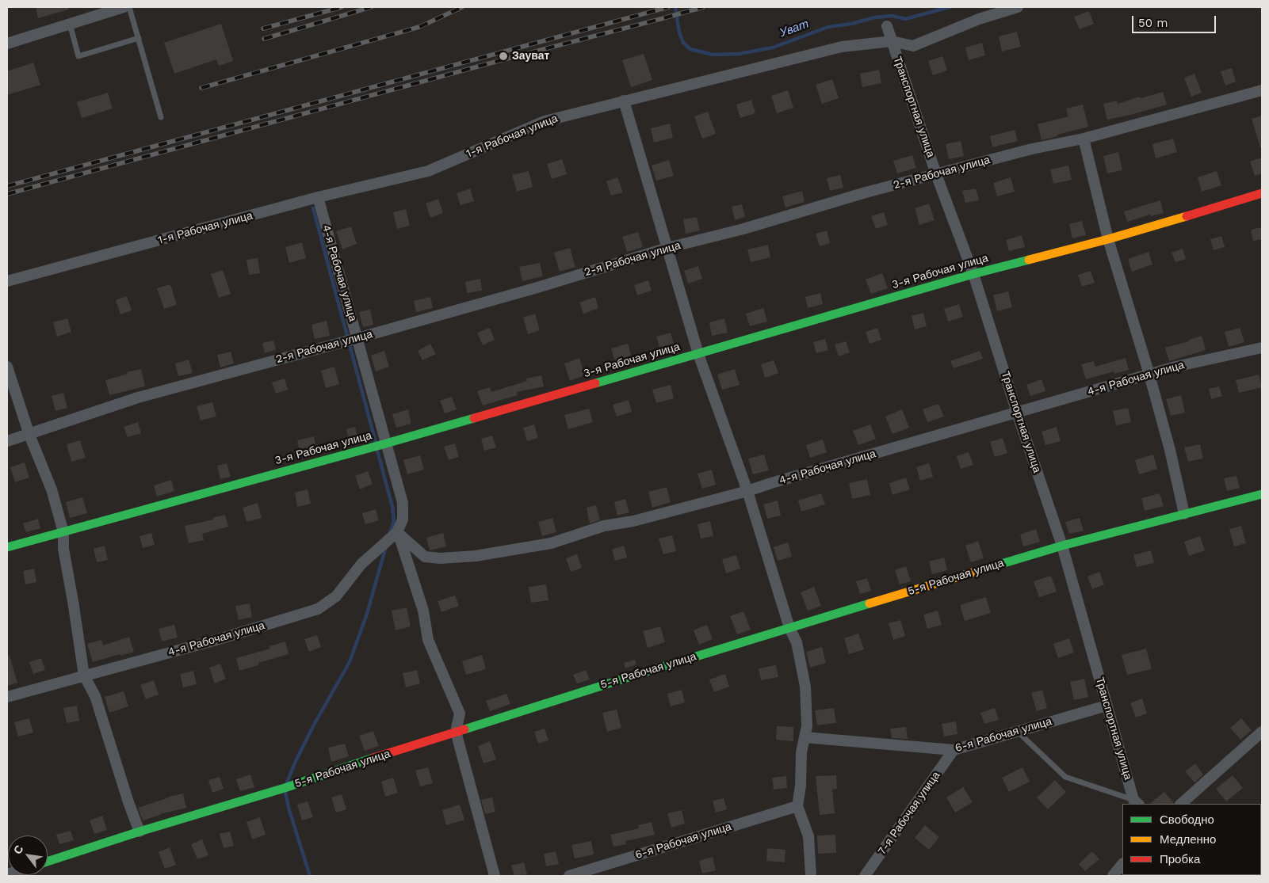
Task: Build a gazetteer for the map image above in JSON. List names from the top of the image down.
{
  "streets": {
    "street": [
      "Транспортная улица",
      "1-я Рабочая улица",
      "2-я Рабочая улица",
      "3-я Рабочая улица",
      "4-я Рабочая улица",
      "5-я Рабочая улица",
      "6-я Рабочая улица",
      "7-я Рабочая улица"
    ]
  },
  "crossings": [
    ["Транспортная улица", "1-я Рабочая улица"],
    ["Транспортная улица", "2-я Рабочая улица"],
    ["Транспортная улица", "3-я Рабочая улица"],
    ["Транспортная улица", "4-я Рабочая улица"],
    ["Транспортная улица", "5-я Рабочая улица"],
    ["Транспортная улица", "6-я Рабочая улица"],
    ["1-я Рабочая улица", "4-я Рабочая улица"],
    ["2-я Рабочая улица", "4-я Рабочая улица"],
    ["3-я Рабочая улица", "4-я Рабочая улица"],
    ["6-я Рабочая улица", "7-я Рабочая улица"]
  ],
  "water": ["Уват"],
  "places": ["Зауват"],
  "legend": ["Свободно", "Медленно", "Пробка"],
  "scale_bar": "50 m",
  "north": "top left"
}
